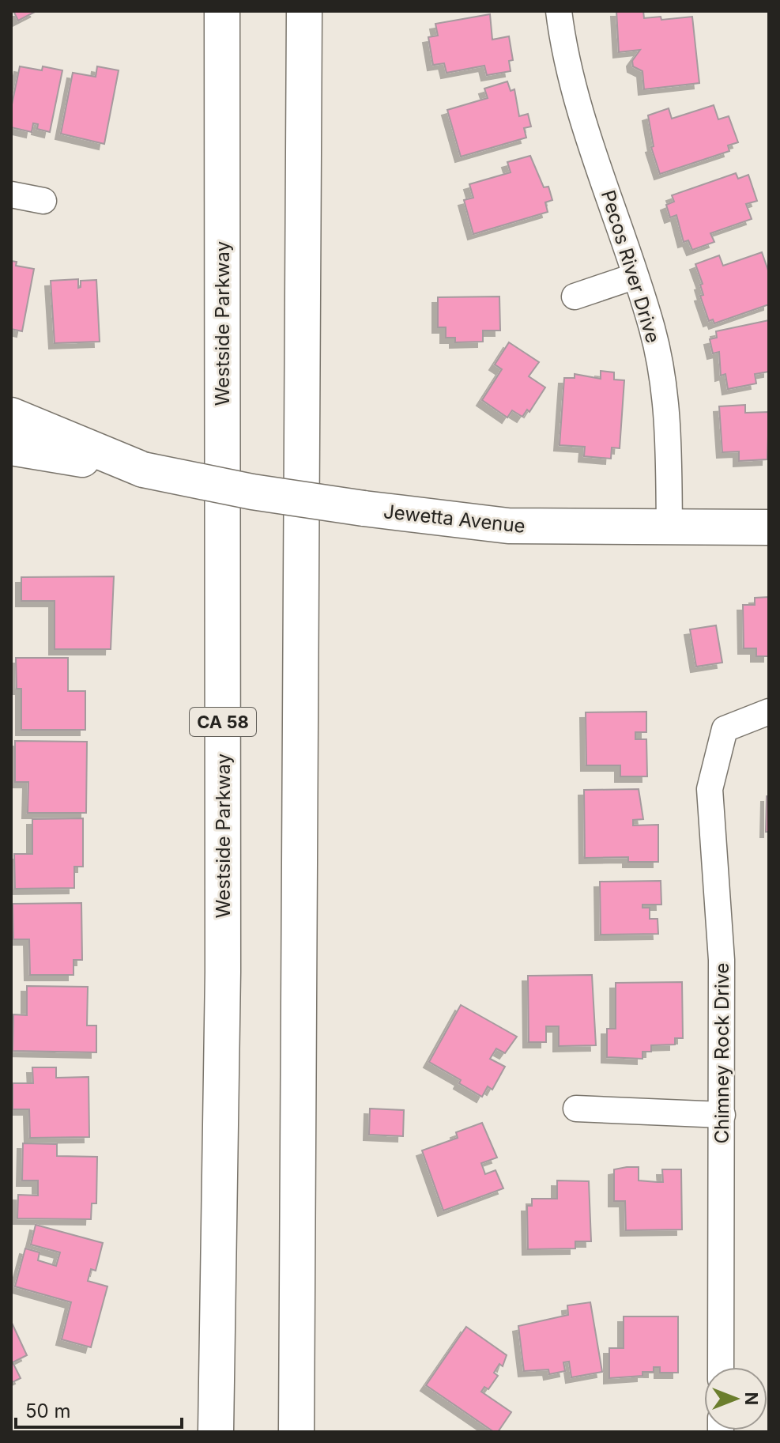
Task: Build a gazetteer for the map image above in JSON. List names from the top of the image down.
{
  "streets": {
    "main road": ["Westside Parkway", "Jewetta Avenue", "CA 58"],
    "street": ["Pecos River Drive", "Chimney Rock Drive"]
  },
  "crossings": [
    ["Pecos River Drive", "Jewetta Avenue"]
  ],
  "scale_bar": "50 m",
  "north": "right"
}
